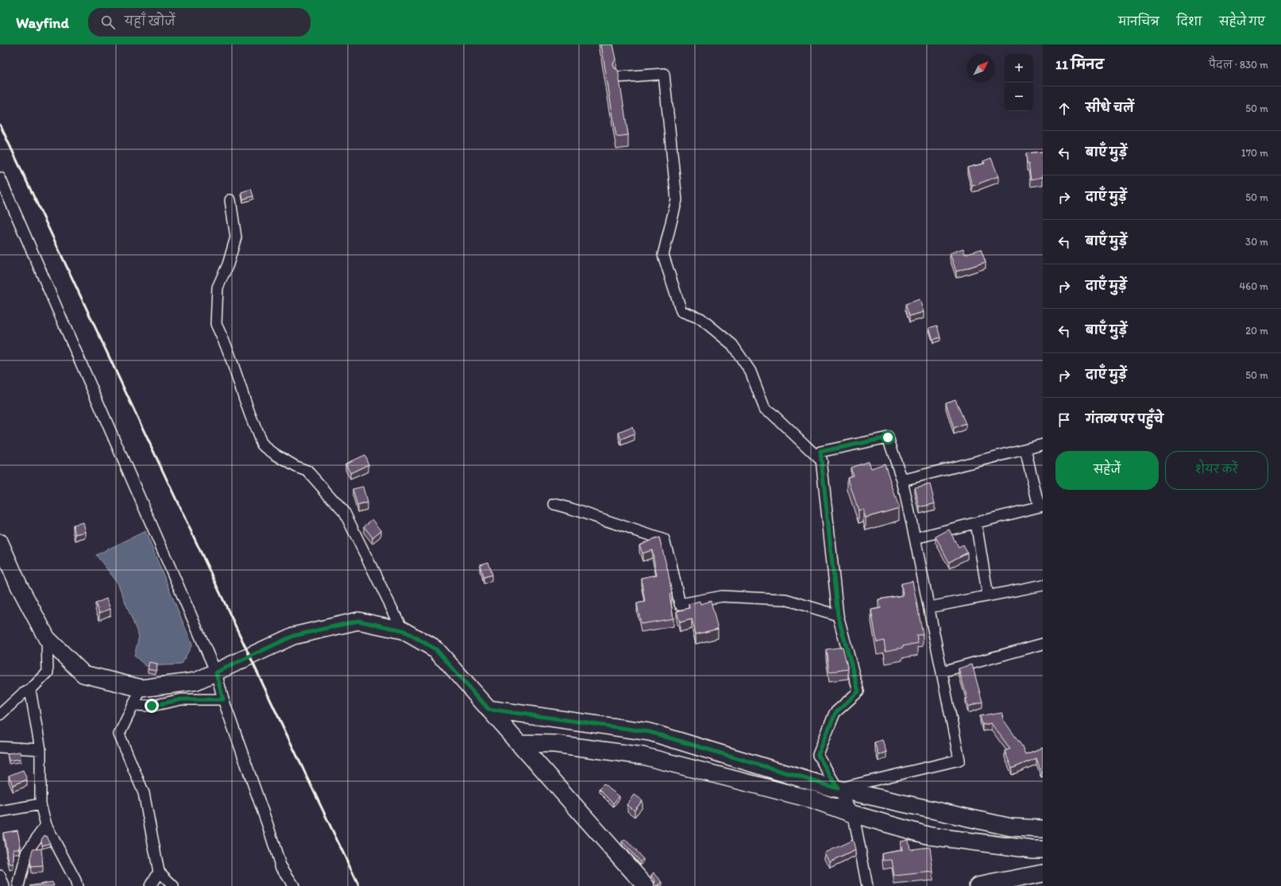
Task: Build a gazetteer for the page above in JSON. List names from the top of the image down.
{
  "north": "top right",
  "page": {
    "header": "Wayfind",
    "search": "यहाँ खोजें",
    "nav": ["मानचित्र", "दिशा", "सहेजे गए"],
    "heading": ["11 मिनट", "पैदल · 830 m"],
    "map_buttons": ["+", "−"],
    "list": [
      ["सीधे चलें", "50 m"],
      ["बाएँ मुड़ें", "170 m"],
      ["दाएँ मुड़ें", "50 m"],
      ["बाएँ मुड़ें", "30 m"],
      ["दाएँ मुड़ें", "460 m"],
      ["बाएँ मुड़ें", "20 m"],
      ["दाएँ मुड़ें", "50 m"],
      "गंतव्य पर पहुँचे"
    ],
    "buttons": ["सहेजें", "शेयर करें"]
  }
}
